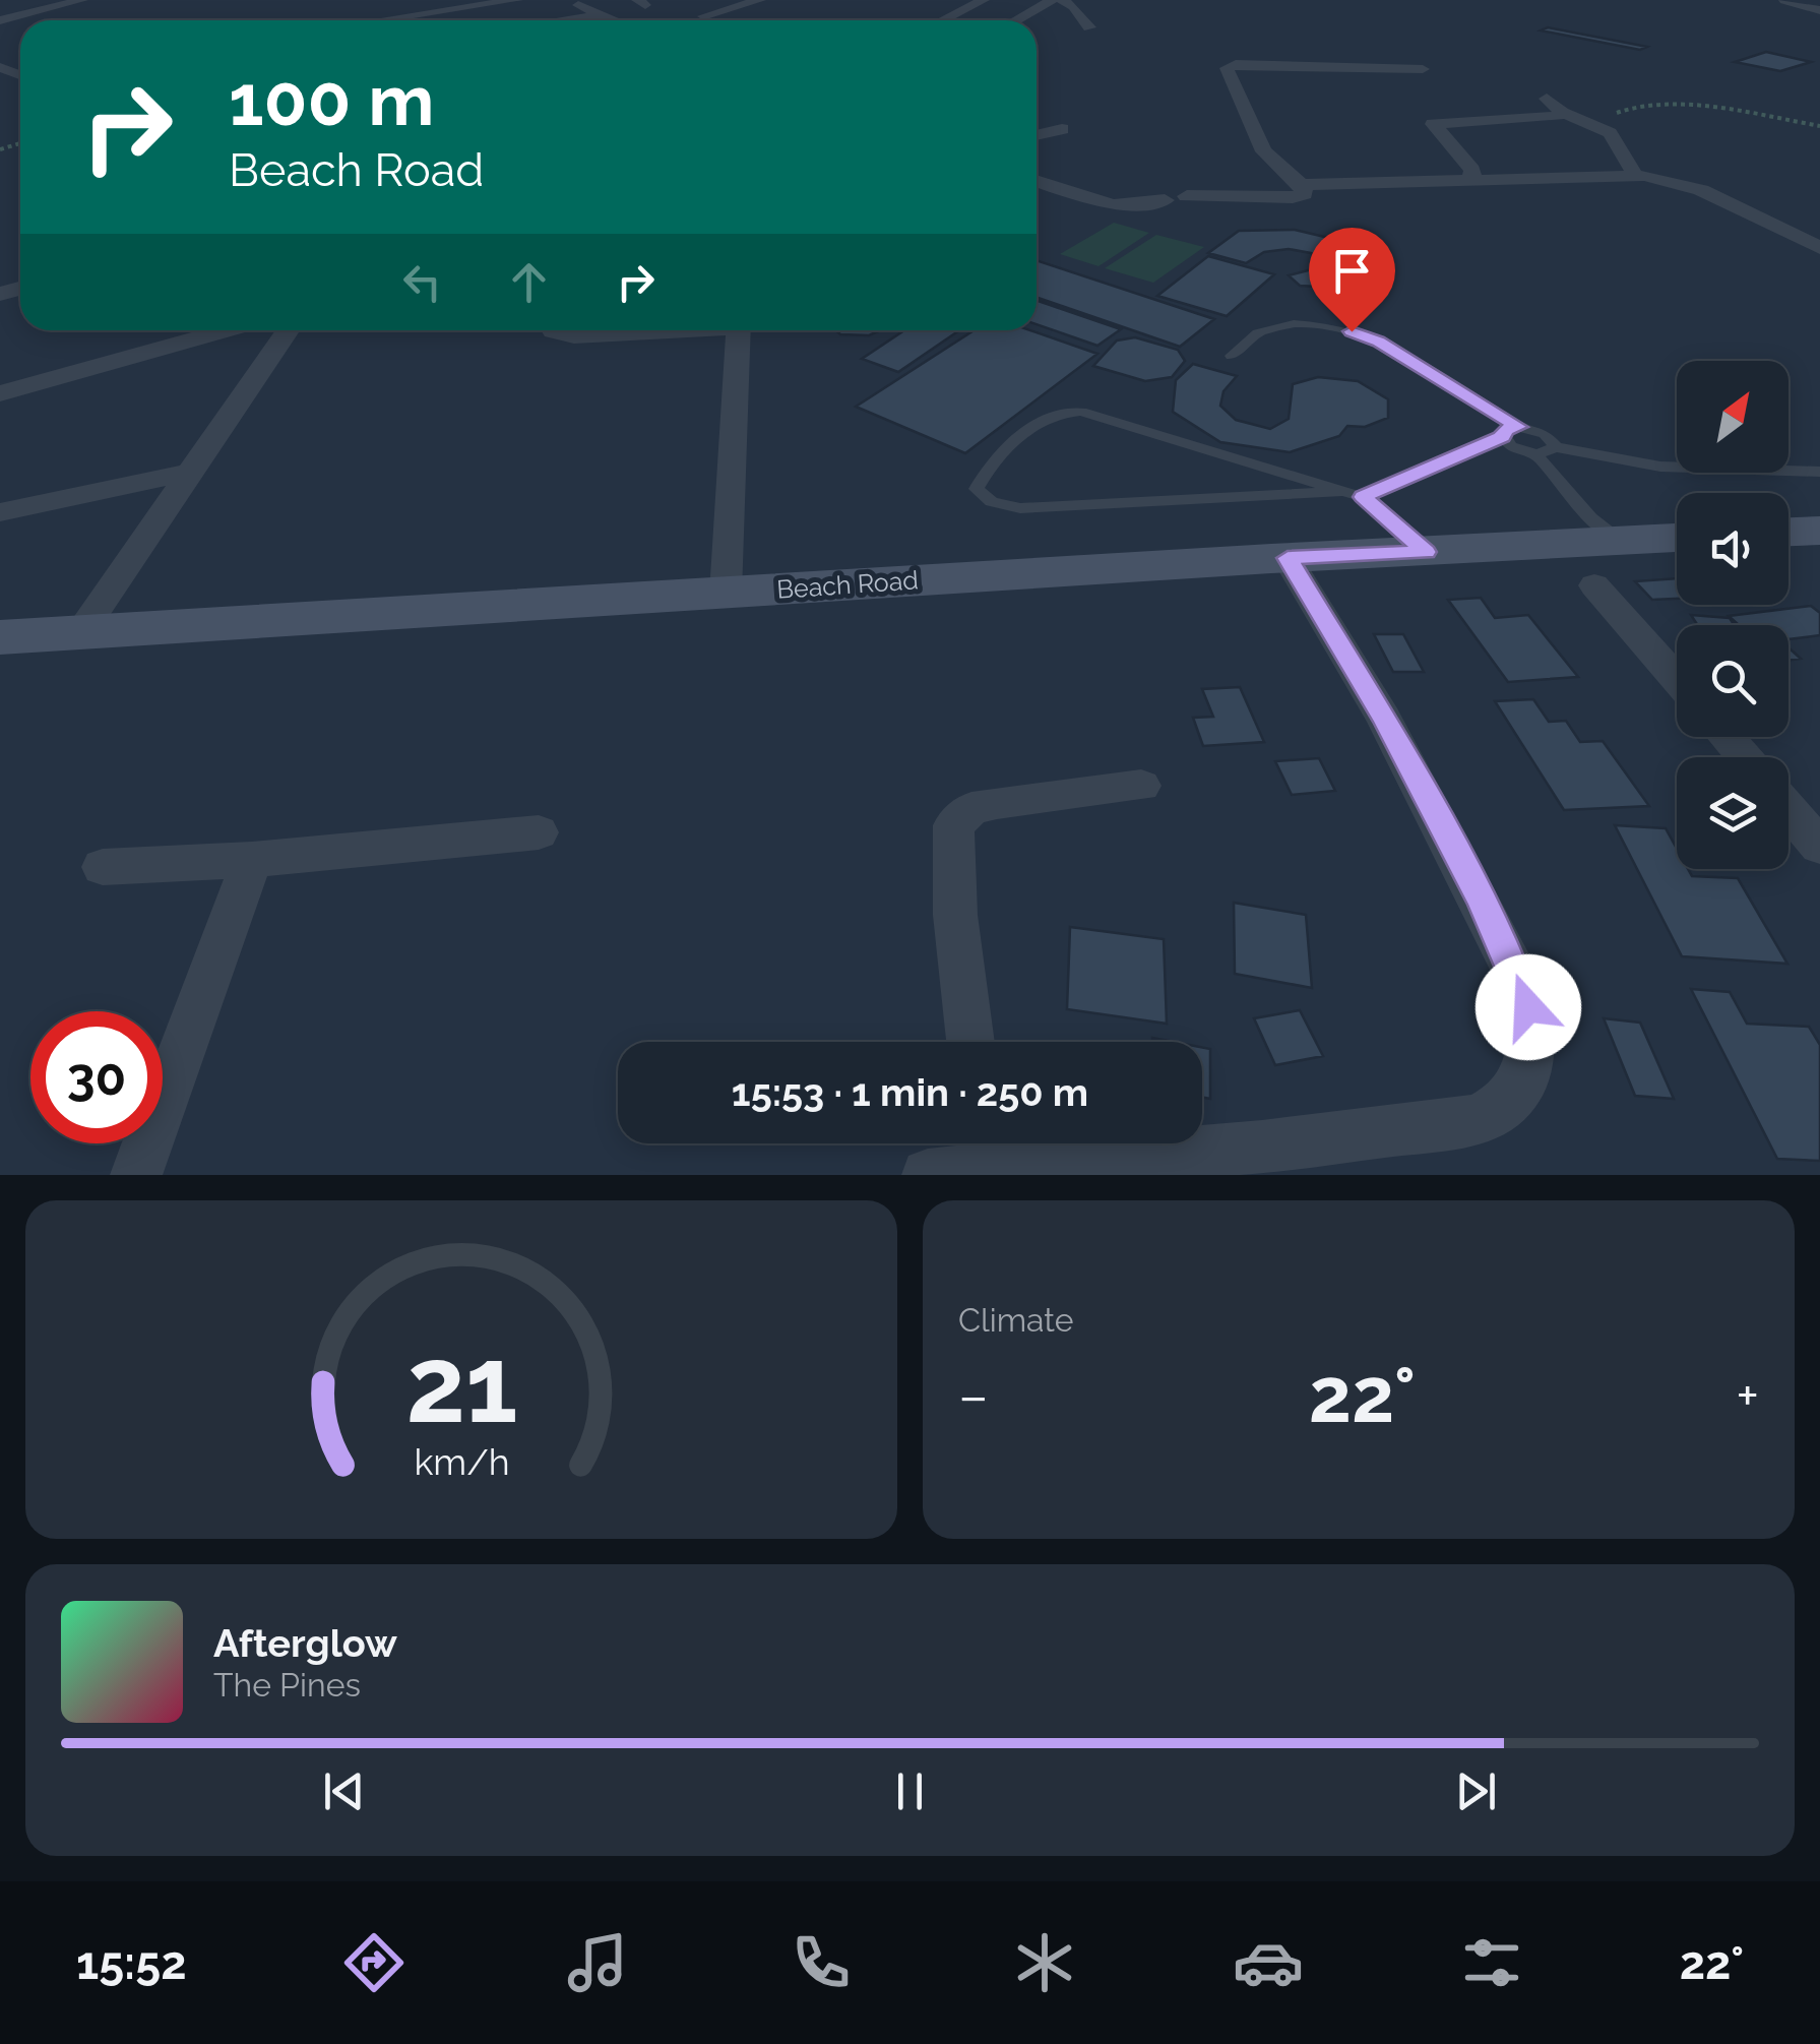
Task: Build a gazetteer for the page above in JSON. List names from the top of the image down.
{
  "streets": {
    "main road": ["Beach Road"]
  },
  "north": "top right",
  "page": {
    "turn": ["100 m", "Beach Road"],
    "limit": "30",
    "trip": "15:53 · 1 min · 250 m",
    "tile": "Climate",
    "heat": ["−", "22°", "+"],
    "song": ["Afterglow", "The Pines"],
    "tabs": ["15:52", "22°"],
    "gauge": ["21", "km/h"]
  }
}
